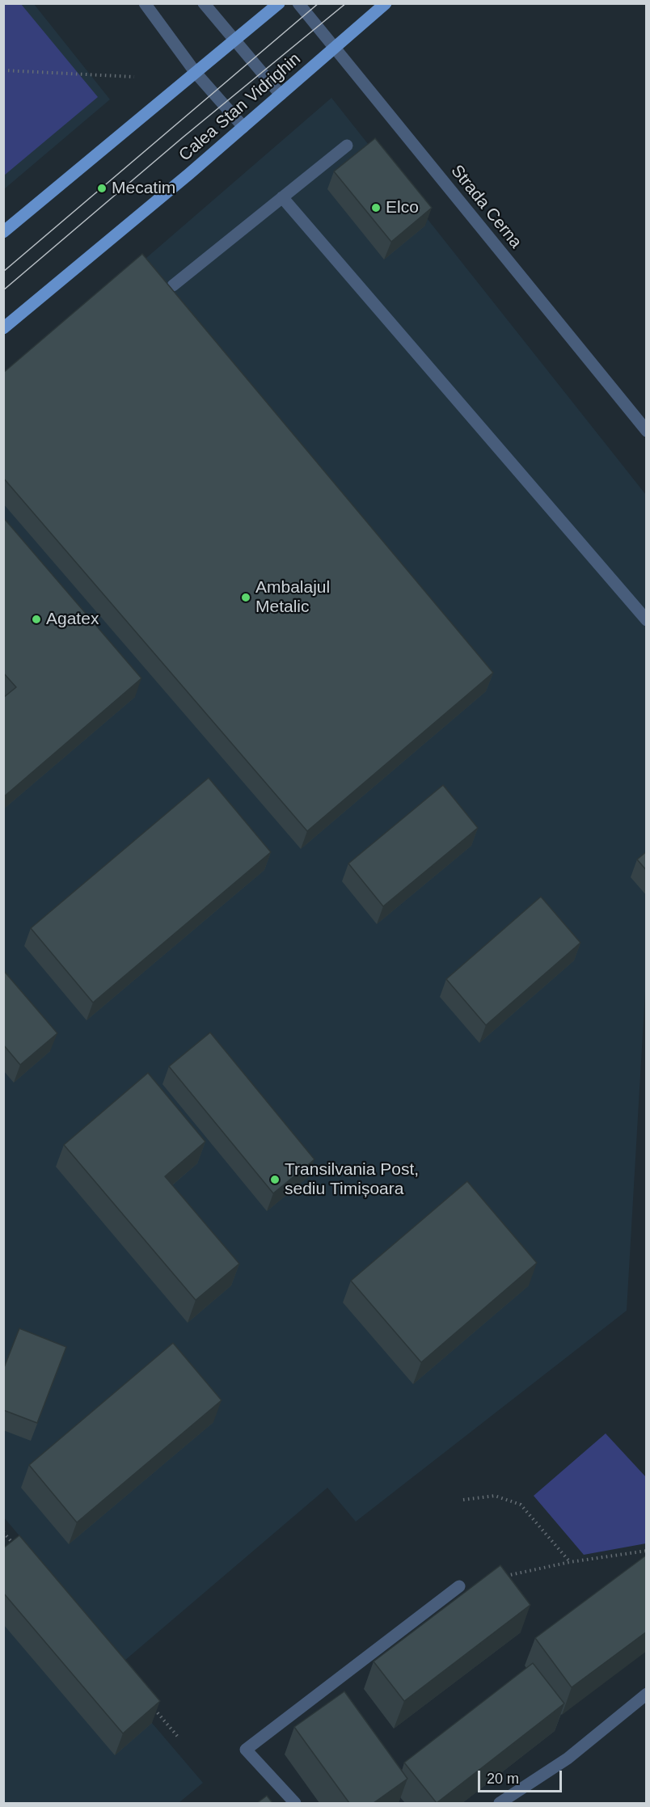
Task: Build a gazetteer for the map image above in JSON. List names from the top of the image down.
{
  "streets": {
    "main road": ["Calea Stan Vidrighin"],
    "street": ["Strada Cerna"]
  },
  "crossings": [
    ["Calea Stan Vidrighin", "Strada Cerna"]
  ],
  "places": [
    "Mecatim",
    "Elco",
    "Ambalajul Metalic",
    "Agatex",
    "Transilvania Post, sediu Timișoara"
  ],
  "scale_bar": "20 m"
}
